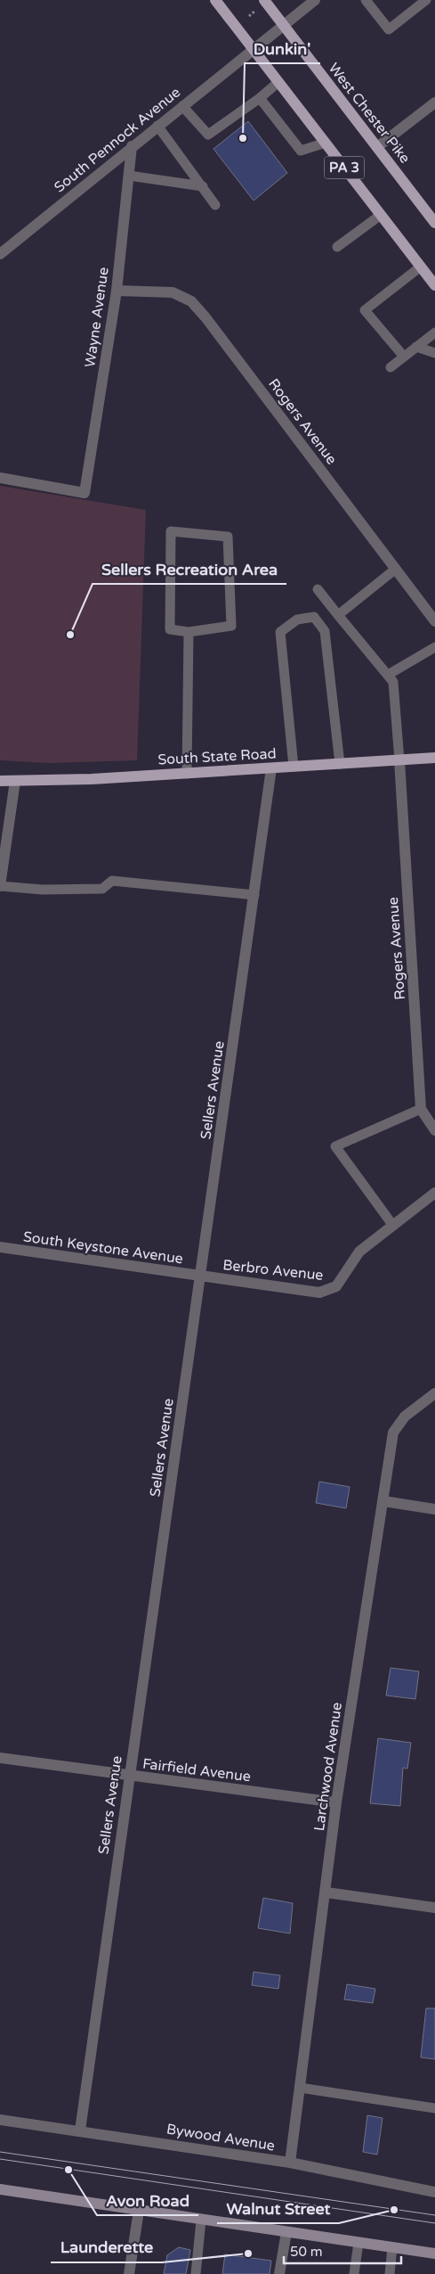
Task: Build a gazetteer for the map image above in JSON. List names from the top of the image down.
{
  "streets": {
    "main road": ["West Chester Pike", "PA 3", "South State Road"],
    "street": [
      "South Pennock Avenue",
      "Wayne Avenue",
      "Rogers Avenue",
      "Sellers Avenue",
      "South Keystone Avenue",
      "Berbro Avenue",
      "Larchwood Avenue",
      "Fairfield Avenue",
      "Bywood Avenue"
    ]
  },
  "crossings": [
    ["West Chester Pike", "South Pennock Avenue"],
    ["South Pennock Avenue", "PA 3"],
    ["South Pennock Avenue", "Wayne Avenue"],
    ["Wayne Avenue", "Rogers Avenue"],
    ["Rogers Avenue", "South State Road"],
    ["South State Road", "Sellers Avenue"],
    ["Sellers Avenue", "South Keystone Avenue"],
    ["Sellers Avenue", "Berbro Avenue"],
    ["Sellers Avenue", "Fairfield Avenue"],
    ["Sellers Avenue", "Bywood Avenue"],
    ["South Keystone Avenue", "Berbro Avenue"],
    ["Larchwood Avenue", "Fairfield Avenue"],
    ["Larchwood Avenue", "Bywood Avenue"]
  ],
  "places": [
    "Dunkin'",
    "Sellers Recreation Area",
    "Avon Road",
    "Walnut Street",
    "Launderette"
  ],
  "scale_bar": "50 m"
}
